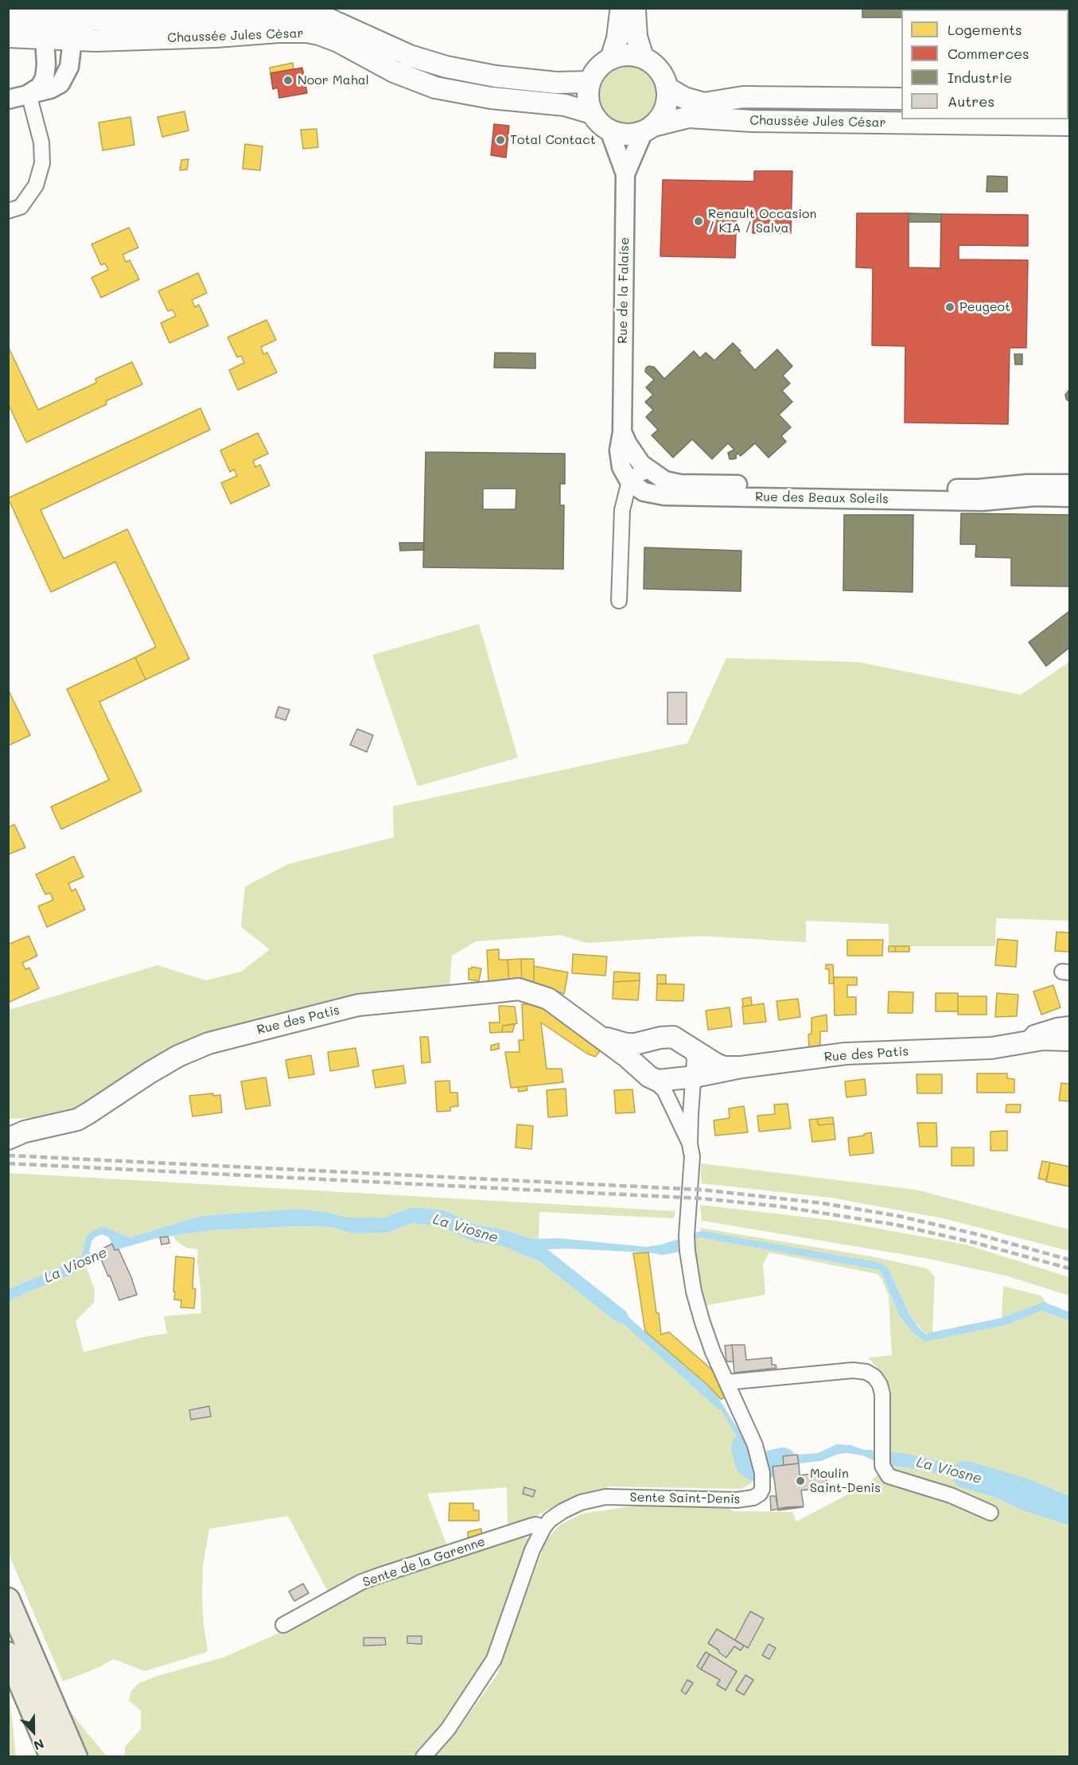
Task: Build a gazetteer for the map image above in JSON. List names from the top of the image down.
{
  "streets": {
    "main road": ["Chaussée Jules Cèsar", "Chaussée Jules César", "Rue des Patis"],
    "street": [
      "Rue de la Falaise",
      "Rue des Beaux Soleils",
      "Sente Saint-Denis",
      "Sente de la Garenne"
    ]
  },
  "crossings": [
    ["Chaussée Jules Cèsar", "Chaussée Jules César"],
    ["Chaussée Jules Cèsar", "Rue de la Falaise"],
    ["Chaussée Jules César", "Rue de la Falaise"],
    ["Rue de la Falaise", "Rue des Beaux Soleils"],
    ["Rue des Patis", "Sente Saint-Denis"],
    ["Sente Saint-Denis", "Sente de la Garenne"]
  ],
  "water": ["La Viosne"],
  "places": [
    "Noor Mahal",
    "Total Contact",
    "Renault Occasion / KIA / Salva",
    "Peugeot",
    "Moulin Saint-Denis"
  ],
  "legend": [
    "Logements",
    "Commerces",
    "Industrie",
    "Autres"
  ],
  "north": "bottom"
}
